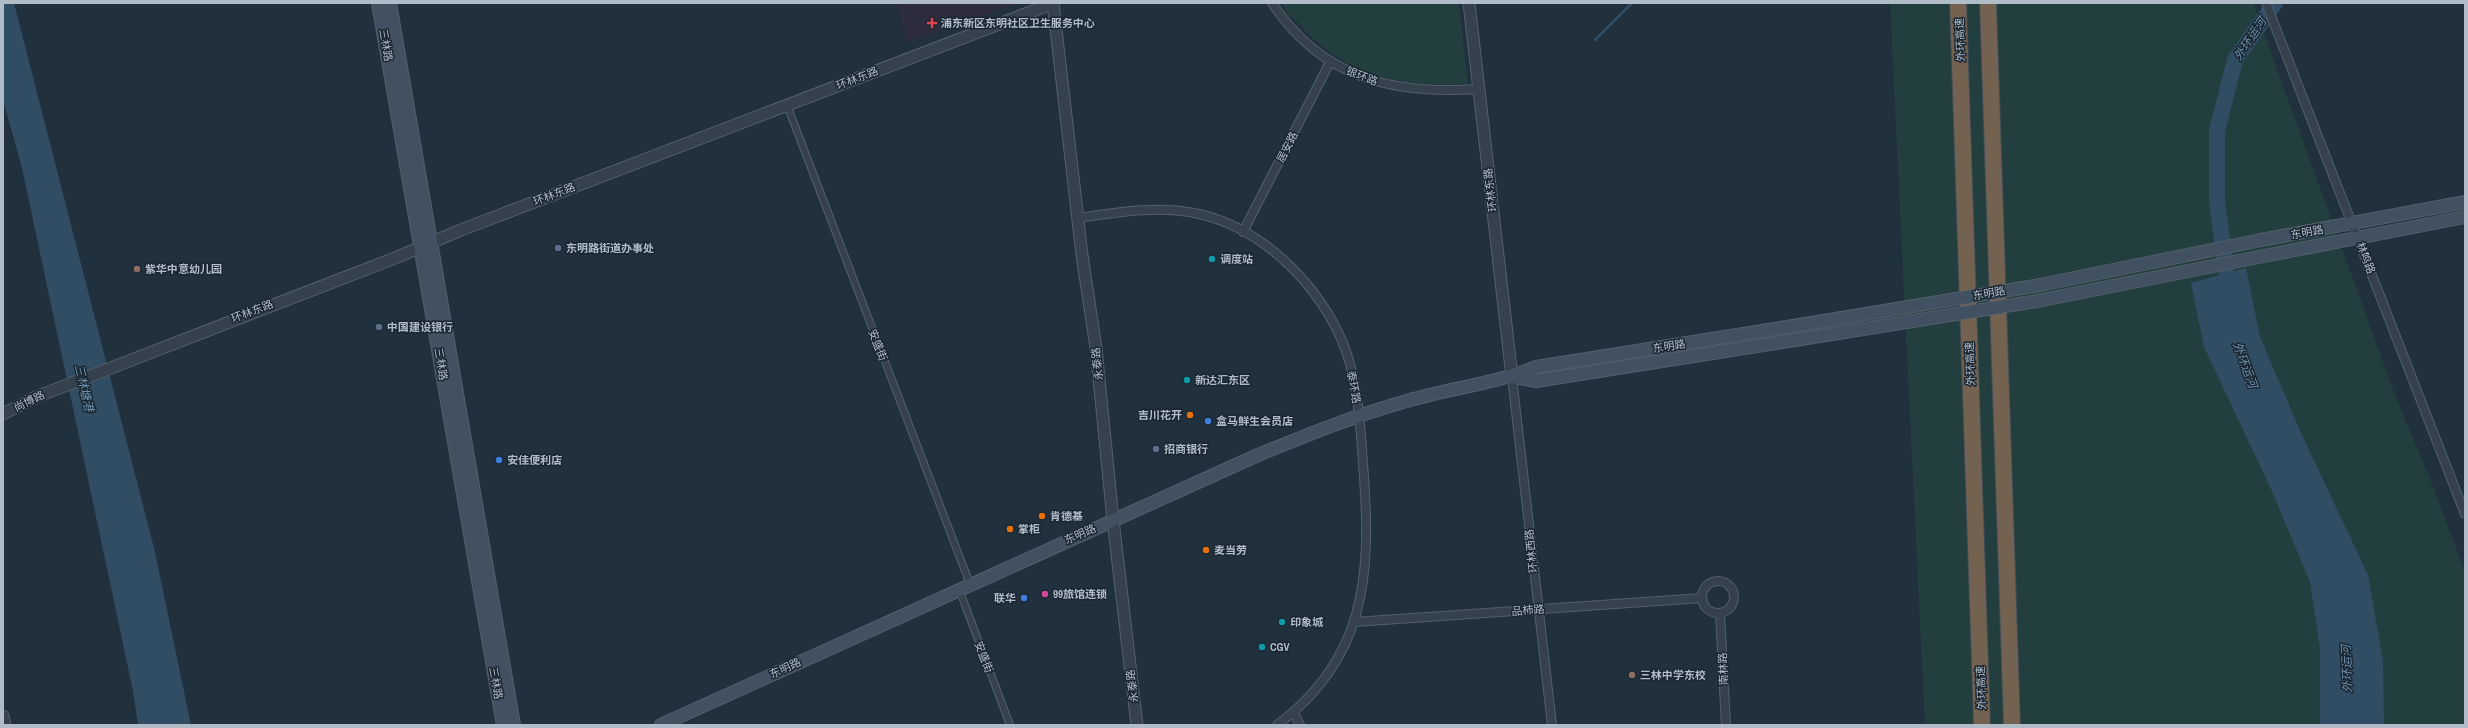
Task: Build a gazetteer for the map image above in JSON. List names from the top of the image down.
{
  "streets": {
    "highway": ["外环高速"],
    "main road": ["三林路", "东明路"],
    "street": [
      "银环路",
      "环林东路",
      "居安路",
      "林鸣路",
      "安盛街",
      "永泰路",
      "泰环路",
      "尚博路",
      "环林西路",
      "品柿路",
      "南林路"
    ]
  },
  "crossings": [
    ["三林路", "环林东路"],
    ["银环路", "环林东路"],
    ["银环路", "居安路"],
    ["环林东路", "东明路"],
    ["环林东路", "安盛街"],
    ["环林东路", "永泰路"],
    ["环林东路", "尚博路"],
    ["环林东路", "环林西路"],
    ["居安路", "泰环路"],
    ["东明路", "林鸣路"],
    ["东明路", "安盛街"],
    ["东明路", "永泰路"],
    ["东明路", "泰环路"],
    ["东明路", "环林西路"],
    ["永泰路", "泰环路"],
    ["泰环路", "品柿路"],
    ["环林西路", "品柿路"],
    ["品柿路", "南林路"]
  ],
  "water": ["外环运河", "三林塘港"],
  "places": {
    "health": ["浦东新区东明社区卫生服务中心"],
    "other": [
      "东明路街道办事处",
      "调度站",
      "紫华中意幼儿园",
      "中国建设银行",
      "新达汇东区",
      "吉川花开",
      "盒马鲜生会员店",
      "招商银行",
      "安佳便利店",
      "肯德基",
      "掌柜",
      "麦当劳",
      "99旅馆连锁",
      "联华",
      "印象城",
      "CGV",
      "三林中学东校"
    ]
  }
}
